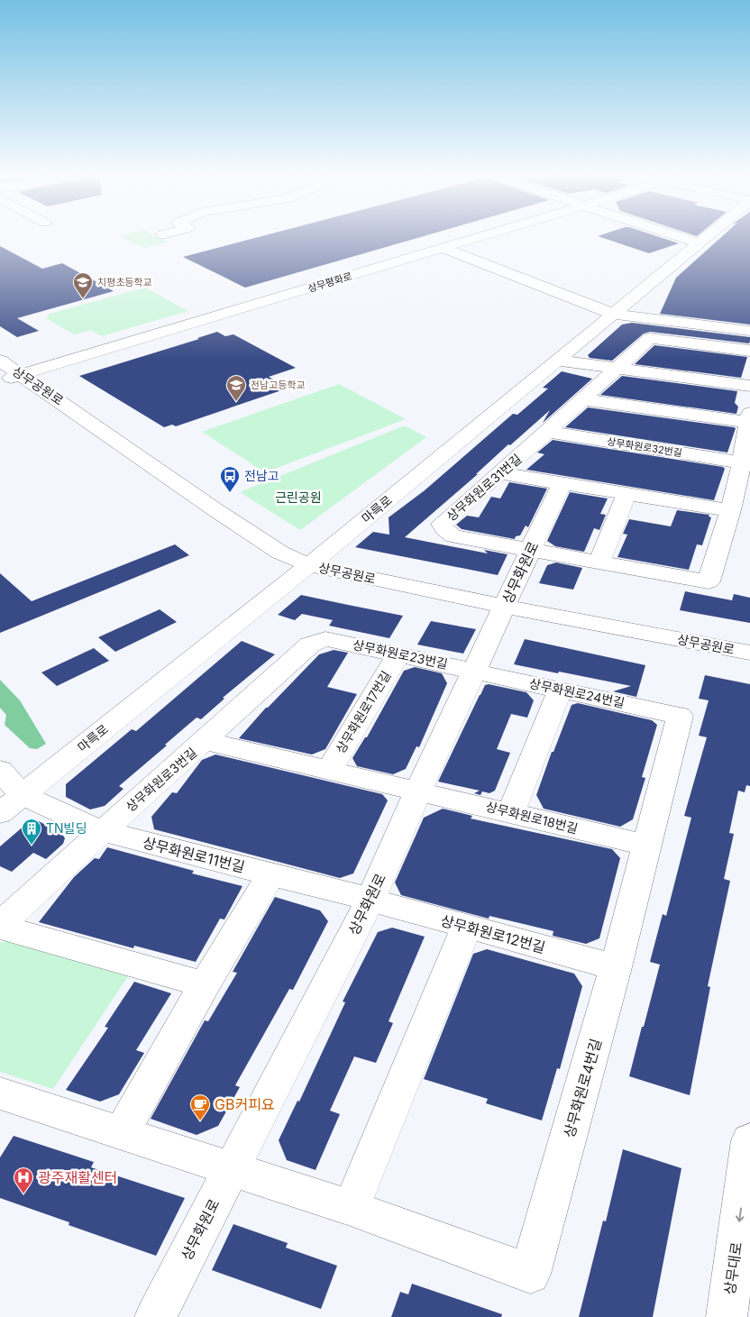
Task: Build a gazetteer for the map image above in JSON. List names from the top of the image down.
{
  "streets": {
    "street": [
      "상무평화로",
      "상무공원로",
      "상무화원로32번길",
      "상무화원로31번길",
      "마륵로",
      "상무화원로",
      "상무화원로23번길",
      "상무화원로24번길",
      "상무화원로17번길",
      "상무화원로3번길",
      "상무화원로18번길",
      "상무화원로11번길",
      "상무화원로12번길",
      "상무화원로4번길",
      "상무대로"
    ]
  },
  "crossings": [
    ["상무평화로", "상무공원로"],
    ["상무공원로", "마륵로"],
    ["상무공원로", "상무화원로"],
    ["상무화원로32번길", "상무화원로31번길"],
    ["상무화원로31번길", "상무화원로"],
    ["마륵로", "상무화원로11번길"],
    ["상무화원로", "상무화원로23번길"],
    ["상무화원로", "상무화원로24번길"],
    ["상무화원로", "상무화원로17번길"],
    ["상무화원로", "상무화원로18번길"],
    ["상무화원로", "상무화원로11번길"],
    ["상무화원로", "상무화원로12번길"],
    ["상무화원로", "상무화원로4번길"],
    ["상무화원로23번길", "상무화원로24번길"],
    ["상무화원로23번길", "상무화원로17번길"],
    ["상무화원로23번길", "상무화원로3번길"],
    ["상무화원로24번길", "상무화원로4번길"],
    ["상무화원로17번길", "상무화원로3번길"],
    ["상무화원로17번길", "상무화원로18번길"],
    ["상무화원로3번길", "상무화원로11번길"],
    ["상무화원로18번길", "상무화원로4번길"],
    ["상무화원로11번길", "상무화원로12번길"],
    ["상무화원로12번길", "상무화원로4번길"]
  ],
  "one_way": ["상무대로"],
  "parks": ["근린공원"],
  "places": {
    "school or university": ["치평초등학교", "전남고등학교"],
    "bus stop": ["전남고"],
    "building": ["TN빌딩"],
    "cafe": ["GB커피요"],
    "hospital": ["광주재활센터"]
  }
}
